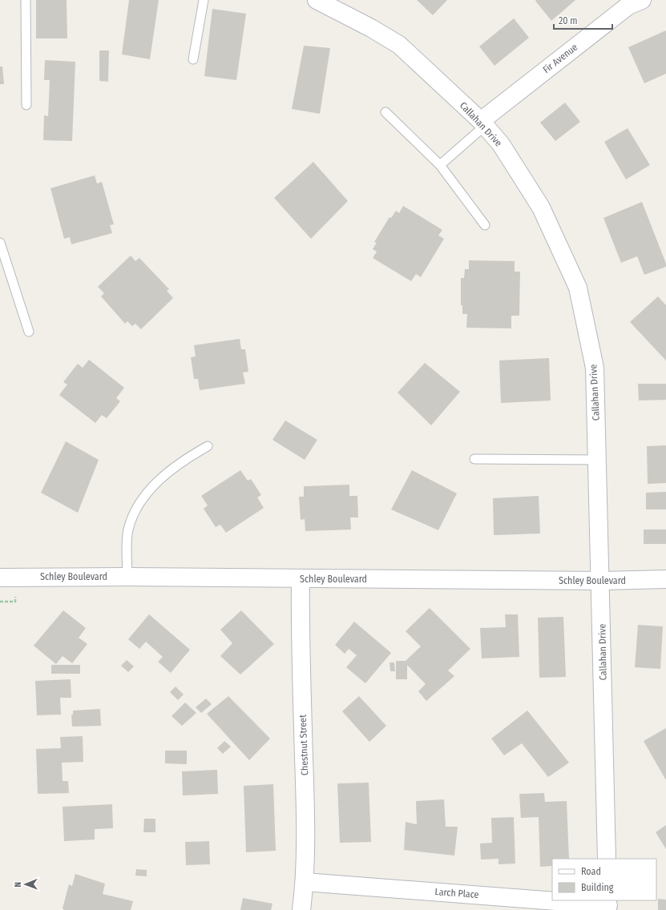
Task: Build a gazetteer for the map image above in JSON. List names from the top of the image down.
{
  "streets": {
    "street": [
      "Fir Avenue",
      "Callahan Drive",
      "Schley Boulevard",
      "Chestnut Street",
      "Larch Place"
    ]
  },
  "crossings": [
    ["Fir Avenue", "Callahan Drive"],
    ["Callahan Drive", "Schley Boulevard"],
    ["Schley Boulevard", "Chestnut Street"],
    ["Chestnut Street", "Larch Place"]
  ],
  "legend": ["Road", "Building"],
  "scale_bar": "20 m",
  "north": "left"
}
